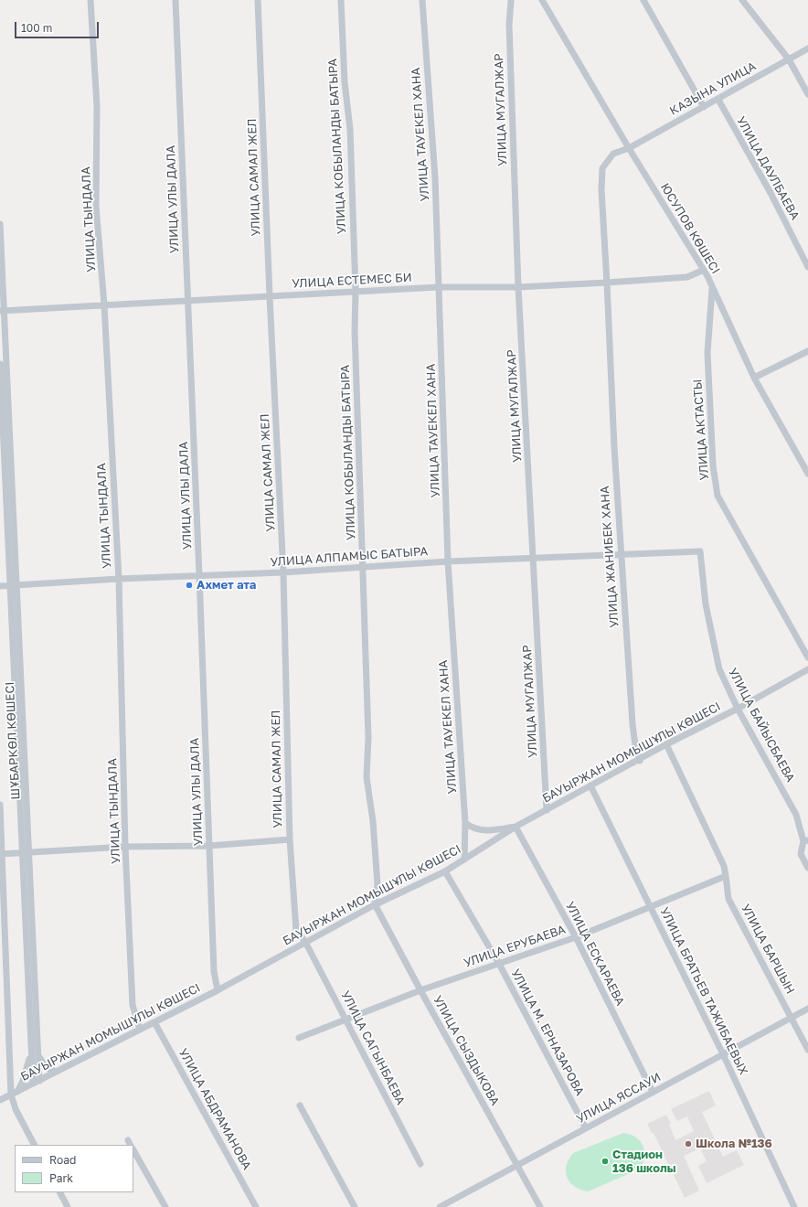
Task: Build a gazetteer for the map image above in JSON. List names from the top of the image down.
{
  "streets": {
    "street": [
      "КАЗЫНА УЛИЦА",
      "УЛИЦА МУГАЛЖАР",
      "УЛИЦА ТАУЕКЕЛ ХАНА",
      "УЛИЦА КОБЫЛАНДЫ БАТЫРА",
      "УЛИЦА ДАУЛБАЕВА",
      "УЛИЦА САМАЛ ЖЕЛ",
      "УЛИЦА УЛЫ ДАЛА",
      "УЛИЦА ТЫНДАЛА",
      "ЮСУПОВ КӨШЕСІ",
      "УЛИЦА ЕСТЕМЕС БИ",
      "УЛИЦА АКТАСТЫ",
      "УЛИЦА АЛПАМЫС БАТЫРА",
      "УЛИЦА ЖАНИБЕК ХАНА",
      "УЛИЦА БАЙЫСБАЕВА",
      "ШҰБАРКӨЛ КӨШЕСІ",
      "БАУЫРЖАН МОМЫШҰЛЫ КӨШЕСІ",
      "УЛИЦА ЕРУБАЕВА",
      "УЛИЦА БАРШЫН",
      "УЛИЦА ЕСКАРАЕВА",
      "УЛИЦА БРАТЬЕВ ТАЖИБАЕВЫХ",
      "УЛИЦА М. ЕРНАЗАРОВА",
      "УЛИЦА САГЫНБАЕВА",
      "УЛИЦА СЫЗДЫКОВА",
      "УЛИЦА ЯССАУИ",
      "УЛИЦА АБДРАМАНОВА"
    ]
  },
  "crossings": [
    ["КАЗЫНА УЛИЦА", "УЛИЦА ДАУЛБАЕВА"],
    ["КАЗЫНА УЛИЦА", "ЮСУПОВ КӨШЕСІ"],
    ["КАЗЫНА УЛИЦА", "УЛИЦА ЕСТЕМЕС БИ"],
    ["КАЗЫНА УЛИЦА", "УЛИЦА ЖАНИБЕК ХАНА"],
    ["УЛИЦА МУГАЛЖАР", "УЛИЦА ЕСТЕМЕС БИ"],
    ["УЛИЦА МУГАЛЖАР", "УЛИЦА АЛПАМЫС БАТЫРА"],
    ["УЛИЦА МУГАЛЖАР", "БАУЫРЖАН МОМЫШҰЛЫ КӨШЕСІ"],
    ["УЛИЦА ТАУЕКЕЛ ХАНА", "УЛИЦА ЕСТЕМЕС БИ"],
    ["УЛИЦА ТАУЕКЕЛ ХАНА", "УЛИЦА АЛПАМЫС БАТЫРА"],
    ["УЛИЦА ТАУЕКЕЛ ХАНА", "БАУЫРЖАН МОМЫШҰЛЫ КӨШЕСІ"],
    ["УЛИЦА КОБЫЛАНДЫ БАТЫРА", "УЛИЦА ЕСТЕМЕС БИ"],
    ["УЛИЦА КОБЫЛАНДЫ БАТЫРА", "УЛИЦА АЛПАМЫС БАТЫРА"],
    ["УЛИЦА КОБЫЛАНДЫ БАТЫРА", "БАУЫРЖАН МОМЫШҰЛЫ КӨШЕСІ"],
    ["УЛИЦА КОБЫЛАНДЫ БАТЫРА", "УЛИЦА СЫЗДЫКОВА"],
    ["УЛИЦА САМАЛ ЖЕЛ", "УЛИЦА ЕСТЕМЕС БИ"],
    ["УЛИЦА САМАЛ ЖЕЛ", "УЛИЦА АЛПАМЫС БАТЫРА"],
    ["УЛИЦА САМАЛ ЖЕЛ", "БАУЫРЖАН МОМЫШҰЛЫ КӨШЕСІ"],
    ["УЛИЦА САМАЛ ЖЕЛ", "УЛИЦА САГЫНБАЕВА"],
    ["УЛИЦА УЛЫ ДАЛА", "УЛИЦА ЕСТЕМЕС БИ"],
    ["УЛИЦА УЛЫ ДАЛА", "УЛИЦА АЛПАМЫС БАТЫРА"],
    ["УЛИЦА УЛЫ ДАЛА", "БАУЫРЖАН МОМЫШҰЛЫ КӨШЕСІ"],
    ["УЛИЦА ТЫНДАЛА", "УЛИЦА ЕСТЕМЕС БИ"],
    ["УЛИЦА ТЫНДАЛА", "УЛИЦА АЛПАМЫС БАТЫРА"],
    ["УЛИЦА ТЫНДАЛА", "БАУЫРЖАН МОМЫШҰЛЫ КӨШЕСІ"],
    ["ЮСУПОВ КӨШЕСІ", "УЛИЦА ЕСТЕМЕС БИ"],
    ["ЮСУПОВ КӨШЕСІ", "УЛИЦА АКТАСТЫ"],
    ["УЛИЦА ЕСТЕМЕС БИ", "УЛИЦА ЖАНИБЕК ХАНА"],
    ["УЛИЦА ЕСТЕМЕС БИ", "ШҰБАРКӨЛ КӨШЕСІ"],
    ["УЛИЦА АЛПАМЫС БАТЫРА", "УЛИЦА ЖАНИБЕК ХАНА"],
    ["УЛИЦА АЛПАМЫС БАТЫРА", "УЛИЦА БАЙЫСБАЕВА"],
    ["УЛИЦА АЛПАМЫС БАТЫРА", "ШҰБАРКӨЛ КӨШЕСІ"],
    ["УЛИЦА ЖАНИБЕК ХАНА", "БАУЫРЖАН МОМЫШҰЛЫ КӨШЕСІ"],
    ["УЛИЦА БАЙЫСБАЕВА", "БАУЫРЖАН МОМЫШҰЛЫ КӨШЕСІ"],
    ["ШҰБАРКӨЛ КӨШЕСІ", "БАУЫРЖАН МОМЫШҰЛЫ КӨШЕСІ"],
    ["БАУЫРЖАН МОМЫШҰЛЫ КӨШЕСІ", "УЛИЦА ЕСКАРАЕВА"],
    ["БАУЫРЖАН МОМЫШҰЛЫ КӨШЕСІ", "УЛИЦА БРАТЬЕВ ТАЖИБАЕВЫХ"],
    ["БАУЫРЖАН МОМЫШҰЛЫ КӨШЕСІ", "УЛИЦА М. ЕРНАЗАРОВА"],
    ["БАУЫРЖАН МОМЫШҰЛЫ КӨШЕСІ", "УЛИЦА САГЫНБАЕВА"],
    ["БАУЫРЖАН МОМЫШҰЛЫ КӨШЕСІ", "УЛИЦА СЫЗДЫКОВА"],
    ["БАУЫРЖАН МОМЫШҰЛЫ КӨШЕСІ", "УЛИЦА АБДРАМАНОВА"],
    ["УЛИЦА ЕРУБАЕВА", "УЛИЦА БАРШЫН"],
    ["УЛИЦА ЕРУБАЕВА", "УЛИЦА ЕСКАРАЕВА"],
    ["УЛИЦА ЕРУБАЕВА", "УЛИЦА БРАТЬЕВ ТАЖИБАЕВЫХ"],
    ["УЛИЦА ЕРУБАЕВА", "УЛИЦА М. ЕРНАЗАРОВА"],
    ["УЛИЦА ЕРУБАЕВА", "УЛИЦА САГЫНБАЕВА"],
    ["УЛИЦА ЕРУБАЕВА", "УЛИЦА СЫЗДЫКОВА"],
    ["УЛИЦА БАРШЫН", "УЛИЦА ЯССАУИ"],
    ["УЛИЦА ЕСКАРАЕВА", "УЛИЦА ЯССАУИ"],
    ["УЛИЦА БРАТЬЕВ ТАЖИБАЕВЫХ", "УЛИЦА ЯССАУИ"],
    ["УЛИЦА М. ЕРНАЗАРОВА", "УЛИЦА ЯССАУИ"],
    ["УЛИЦА СЫЗДЫКОВА", "УЛИЦА ЯССАУИ"]
  ],
  "places": ["Ахмет ата", "Школа №136", "Стадион 136 школы"],
  "legend": ["Road", "Park"],
  "scale_bar": "100 m"
}
